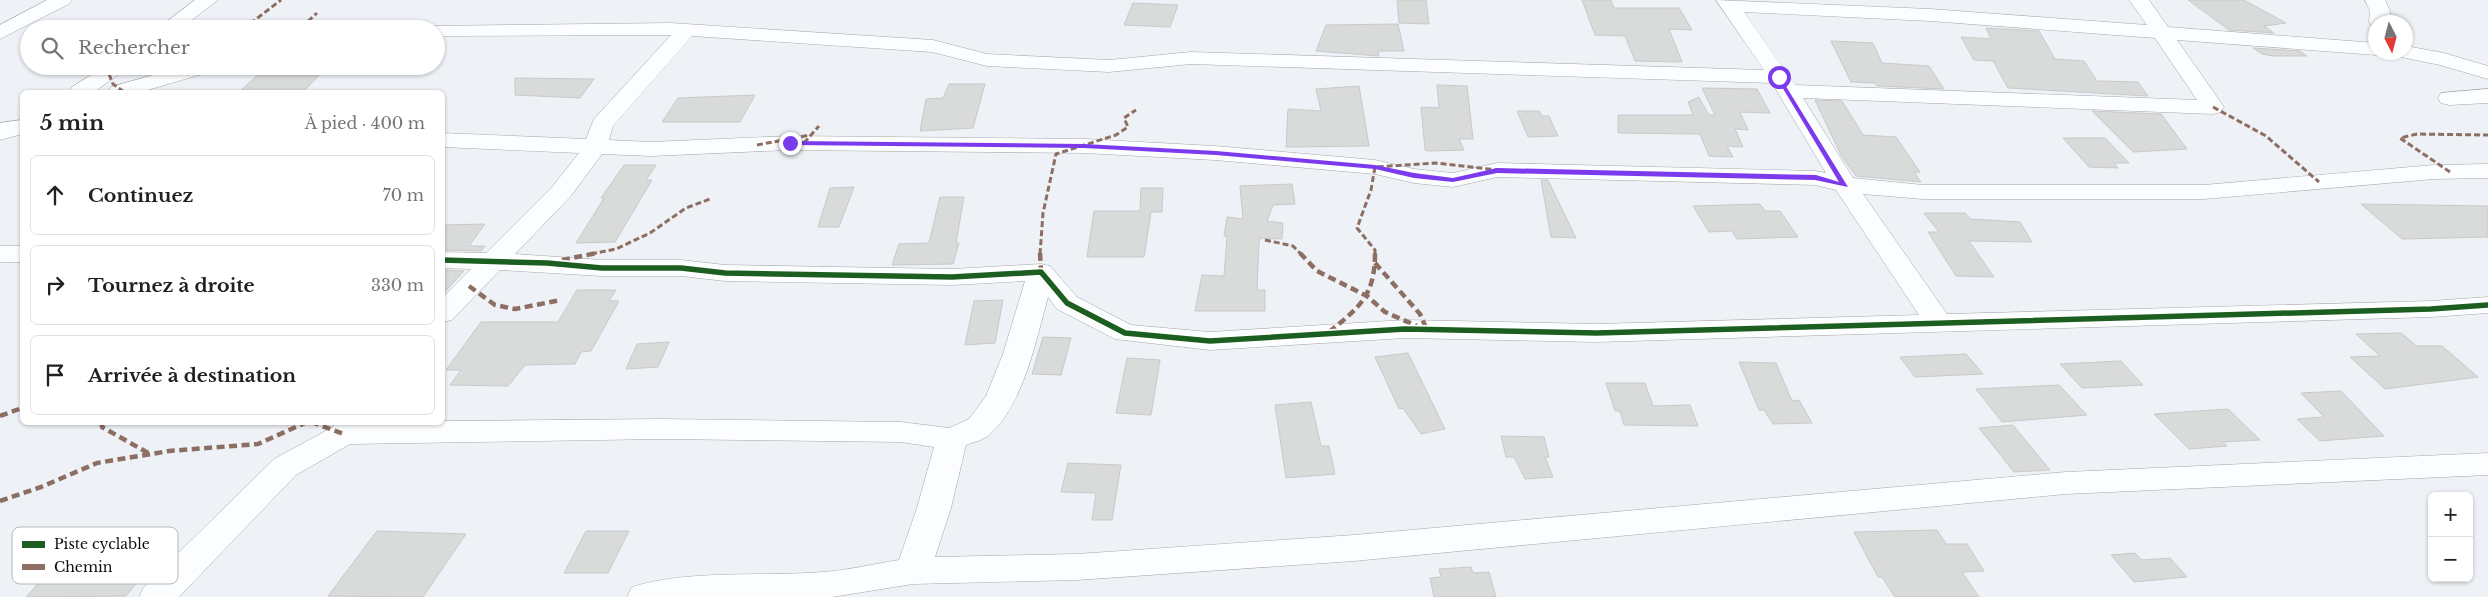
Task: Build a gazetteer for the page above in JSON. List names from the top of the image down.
{
  "legend": ["Piste cyclable", "Chemin"],
  "north": "bottom",
  "page": {
    "search": "Rechercher",
    "heading": ["5 min", "À pied · 400 m"],
    "list": [
      ["Continuez", "70 m"],
      ["Tournez à droite", "330 m"],
      "Arrivée à destination"
    ],
    "map_buttons": ["+", "−"]
  }
}
